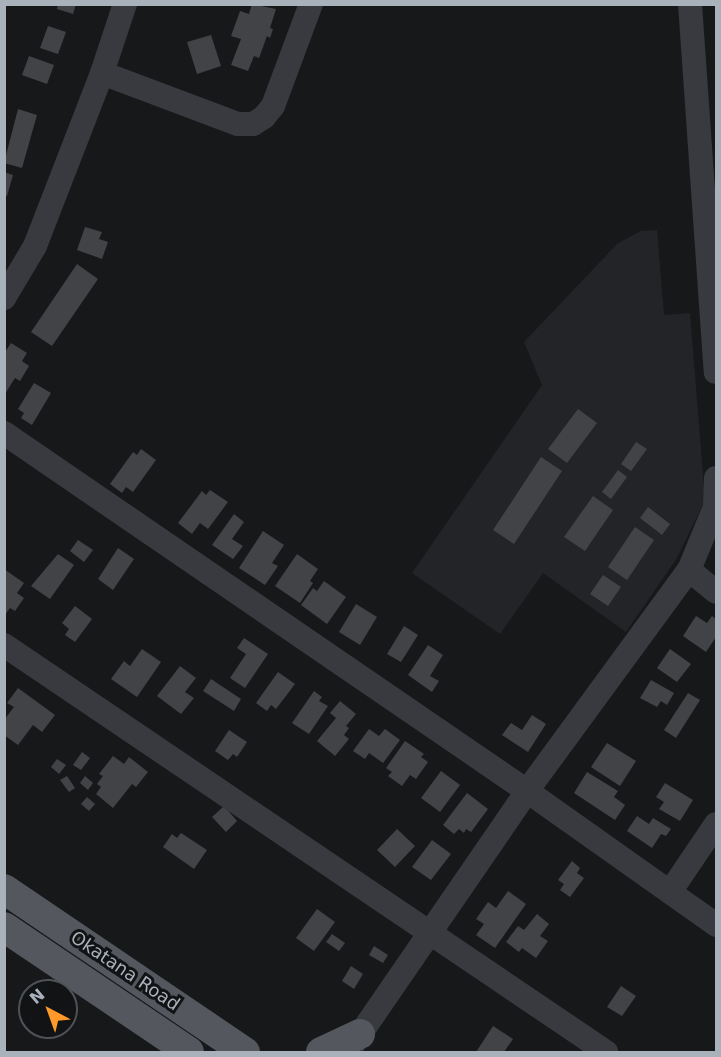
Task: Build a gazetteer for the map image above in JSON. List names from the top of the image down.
{
  "streets": {
    "main road": ["Okatana Road"]
  },
  "north": "top left"
}
